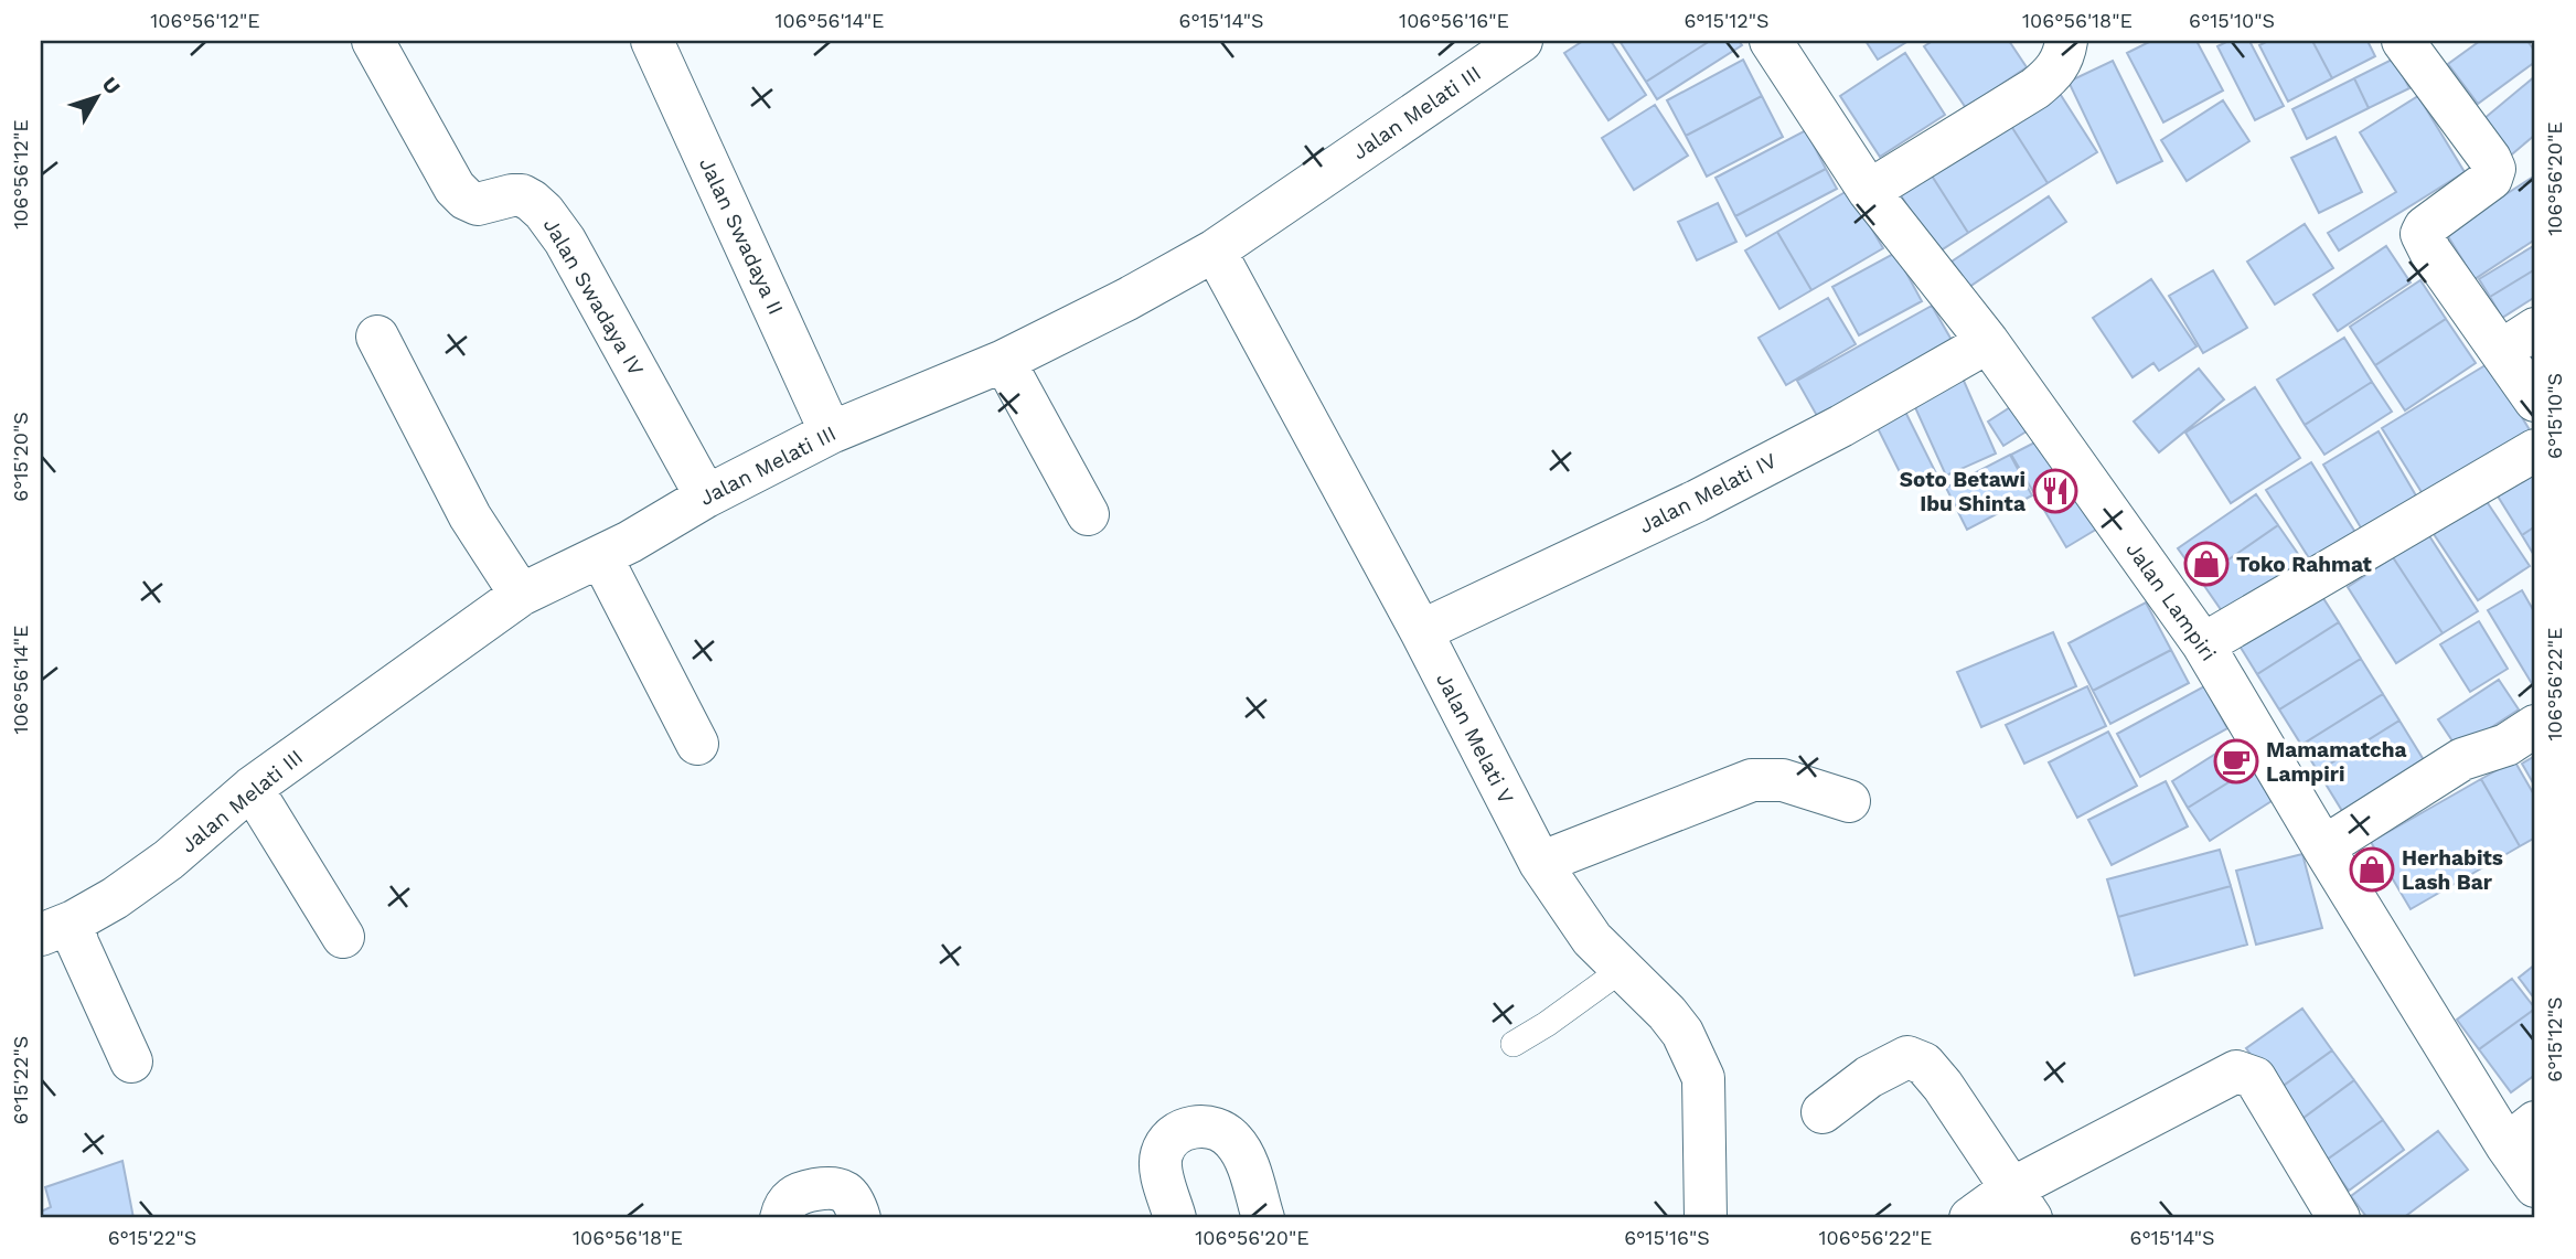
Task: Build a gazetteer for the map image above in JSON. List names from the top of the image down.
{
  "streets": {
    "street": [
      "Jalan Melati III",
      "Jalan Swadaya II",
      "Jalan Swadaya IV",
      "Jalan Melati IV",
      "Jalan Lampiri",
      "Jalan Melati V"
    ]
  },
  "crossings": [
    ["Jalan Melati III", "Jalan Swadaya II"],
    ["Jalan Melati III", "Jalan Swadaya IV"],
    ["Jalan Melati III", "Jalan Melati V"],
    ["Jalan Melati IV", "Jalan Lampiri"],
    ["Jalan Melati IV", "Jalan Melati V"]
  ],
  "places": {
    "restaurant": ["Soto Betawi Ibu Shinta"],
    "shop": ["Toko Rahmat", "Herhabits Lash Bar"],
    "cafe": ["Mamamatcha Lampiri"]
  },
  "north": "top right",
  "coordinates": [
    "106°56'12\"E",
    "106°56'14\"E",
    "6°15'14\"S",
    "106°56'16\"E",
    "6°15'12\"S",
    "106°56'18\"E",
    "6°15'10\"S",
    "106°56'20\"E",
    "6°15'20\"S",
    "106°56'22\"E",
    "6°15'22\"S",
    "6°15'16\"S"
  ]
}
